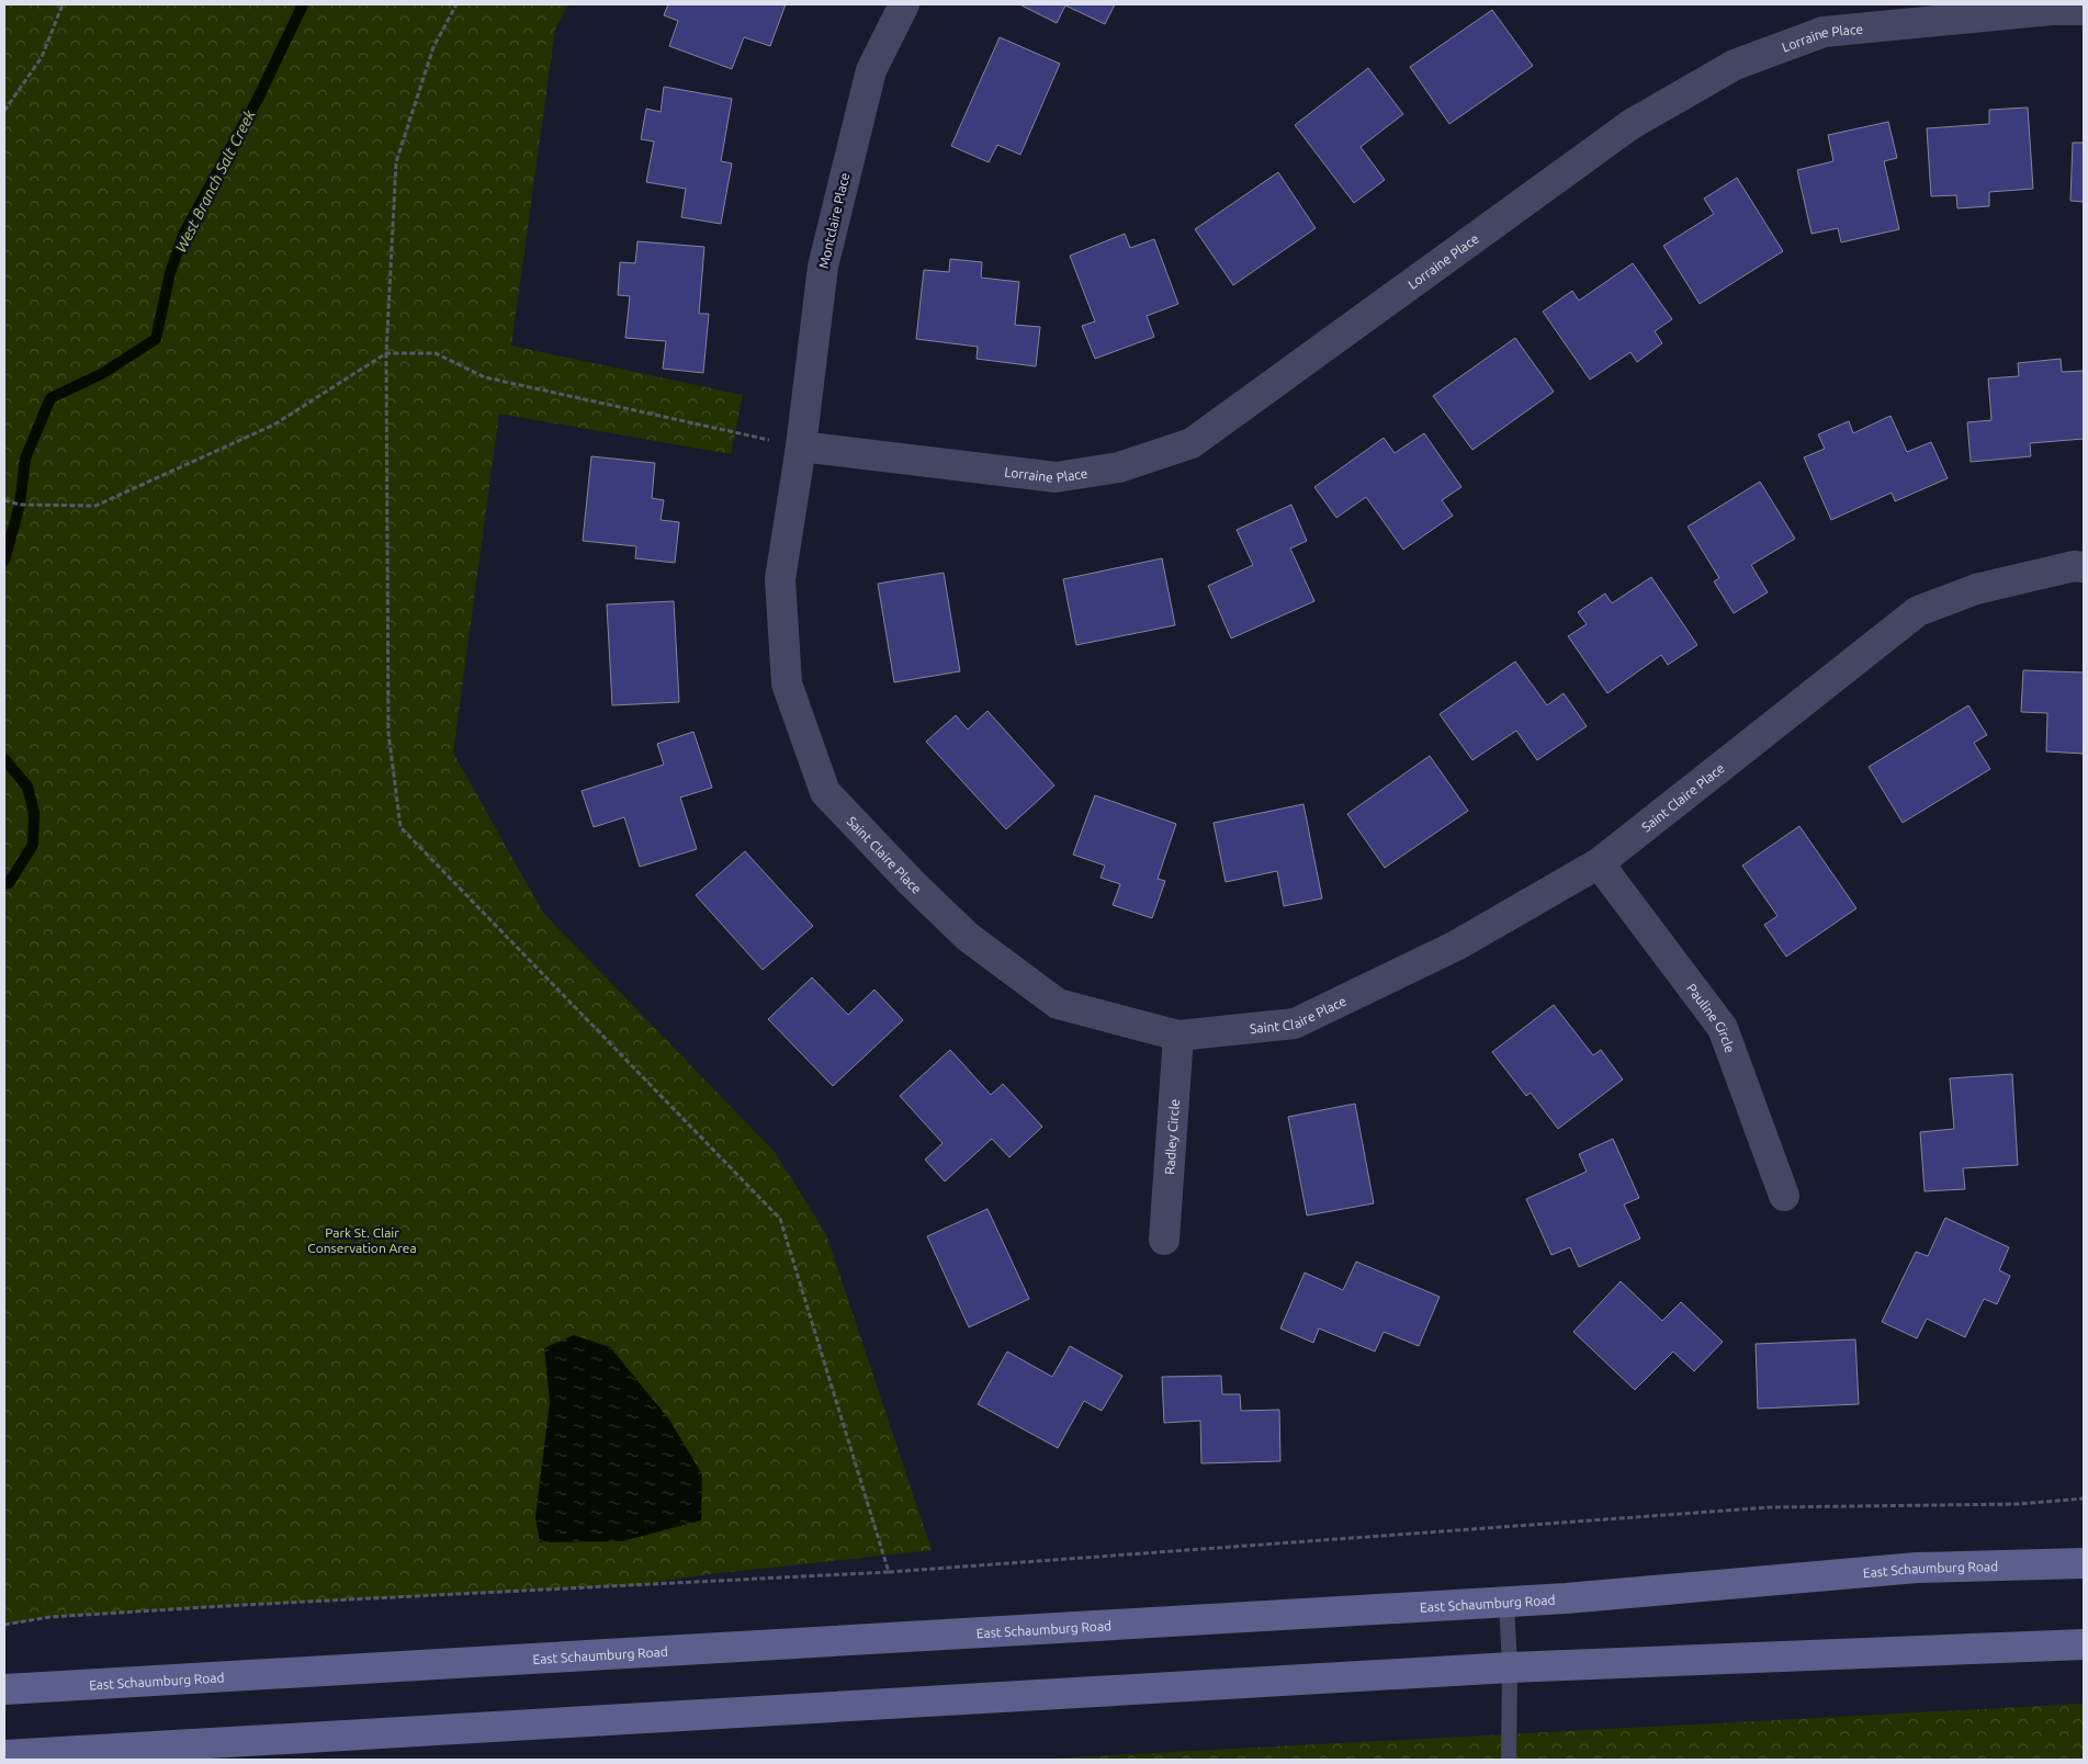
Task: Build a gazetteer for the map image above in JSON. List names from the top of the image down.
{
  "streets": {
    "main road": ["East Schaumburg Road"],
    "street": [
      "Lorraine Place",
      "Montclaire Place",
      "Saint Claire Place",
      "Pauline Circle",
      "Radley Circle"
    ]
  },
  "crossings": [
    ["Lorraine Place", "Montclaire Place"],
    ["Lorraine Place", "Saint Claire Place"],
    ["Montclaire Place", "Saint Claire Place"],
    ["Saint Claire Place", "Pauline Circle"],
    ["Saint Claire Place", "Radley Circle"]
  ],
  "water": ["West Branch Salt Creek"],
  "parks": ["Park St. Clair Conservation Area"]
}
